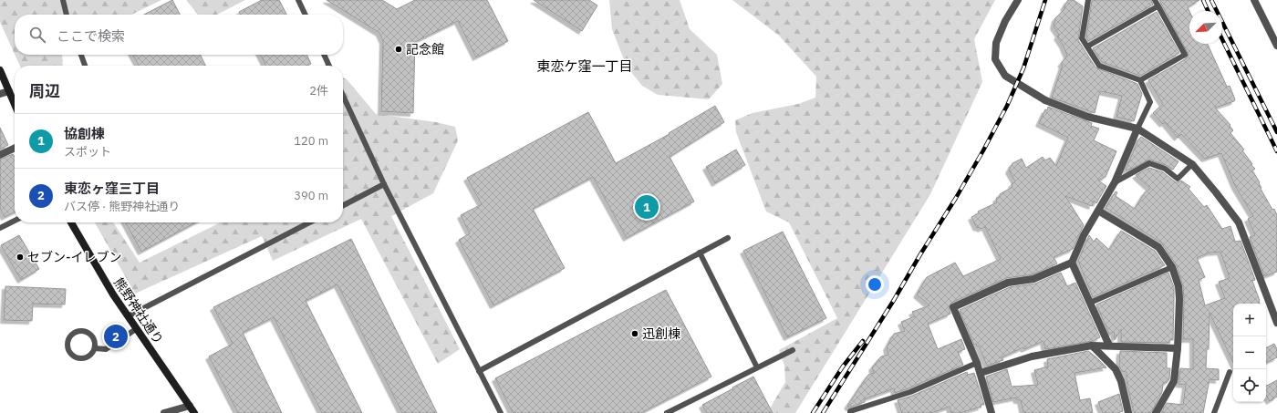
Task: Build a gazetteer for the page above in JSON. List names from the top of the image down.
{
  "streets": {
    "main road": ["熊野神社通り"]
  },
  "districts": ["東恋ケ窪一丁目"],
  "places": ["記念館", "セブン-イレブン", "迅創棟"],
  "north": "bottom left",
  "page": {
    "search": "ここで検索",
    "heading": ["周辺", "2件"],
    "list": [
      {
        "mark": "1",
        "name": "協創棟",
        "note": "スポット",
        "value": "120 m"
      },
      {
        "mark": "2",
        "name": "東恋ヶ窪三丁目",
        "note": "バス停 · 熊野神社通り",
        "value": "390 m"
      }
    ],
    "pins": ["1", "2"],
    "map_buttons": ["+", "−"]
  }
}
